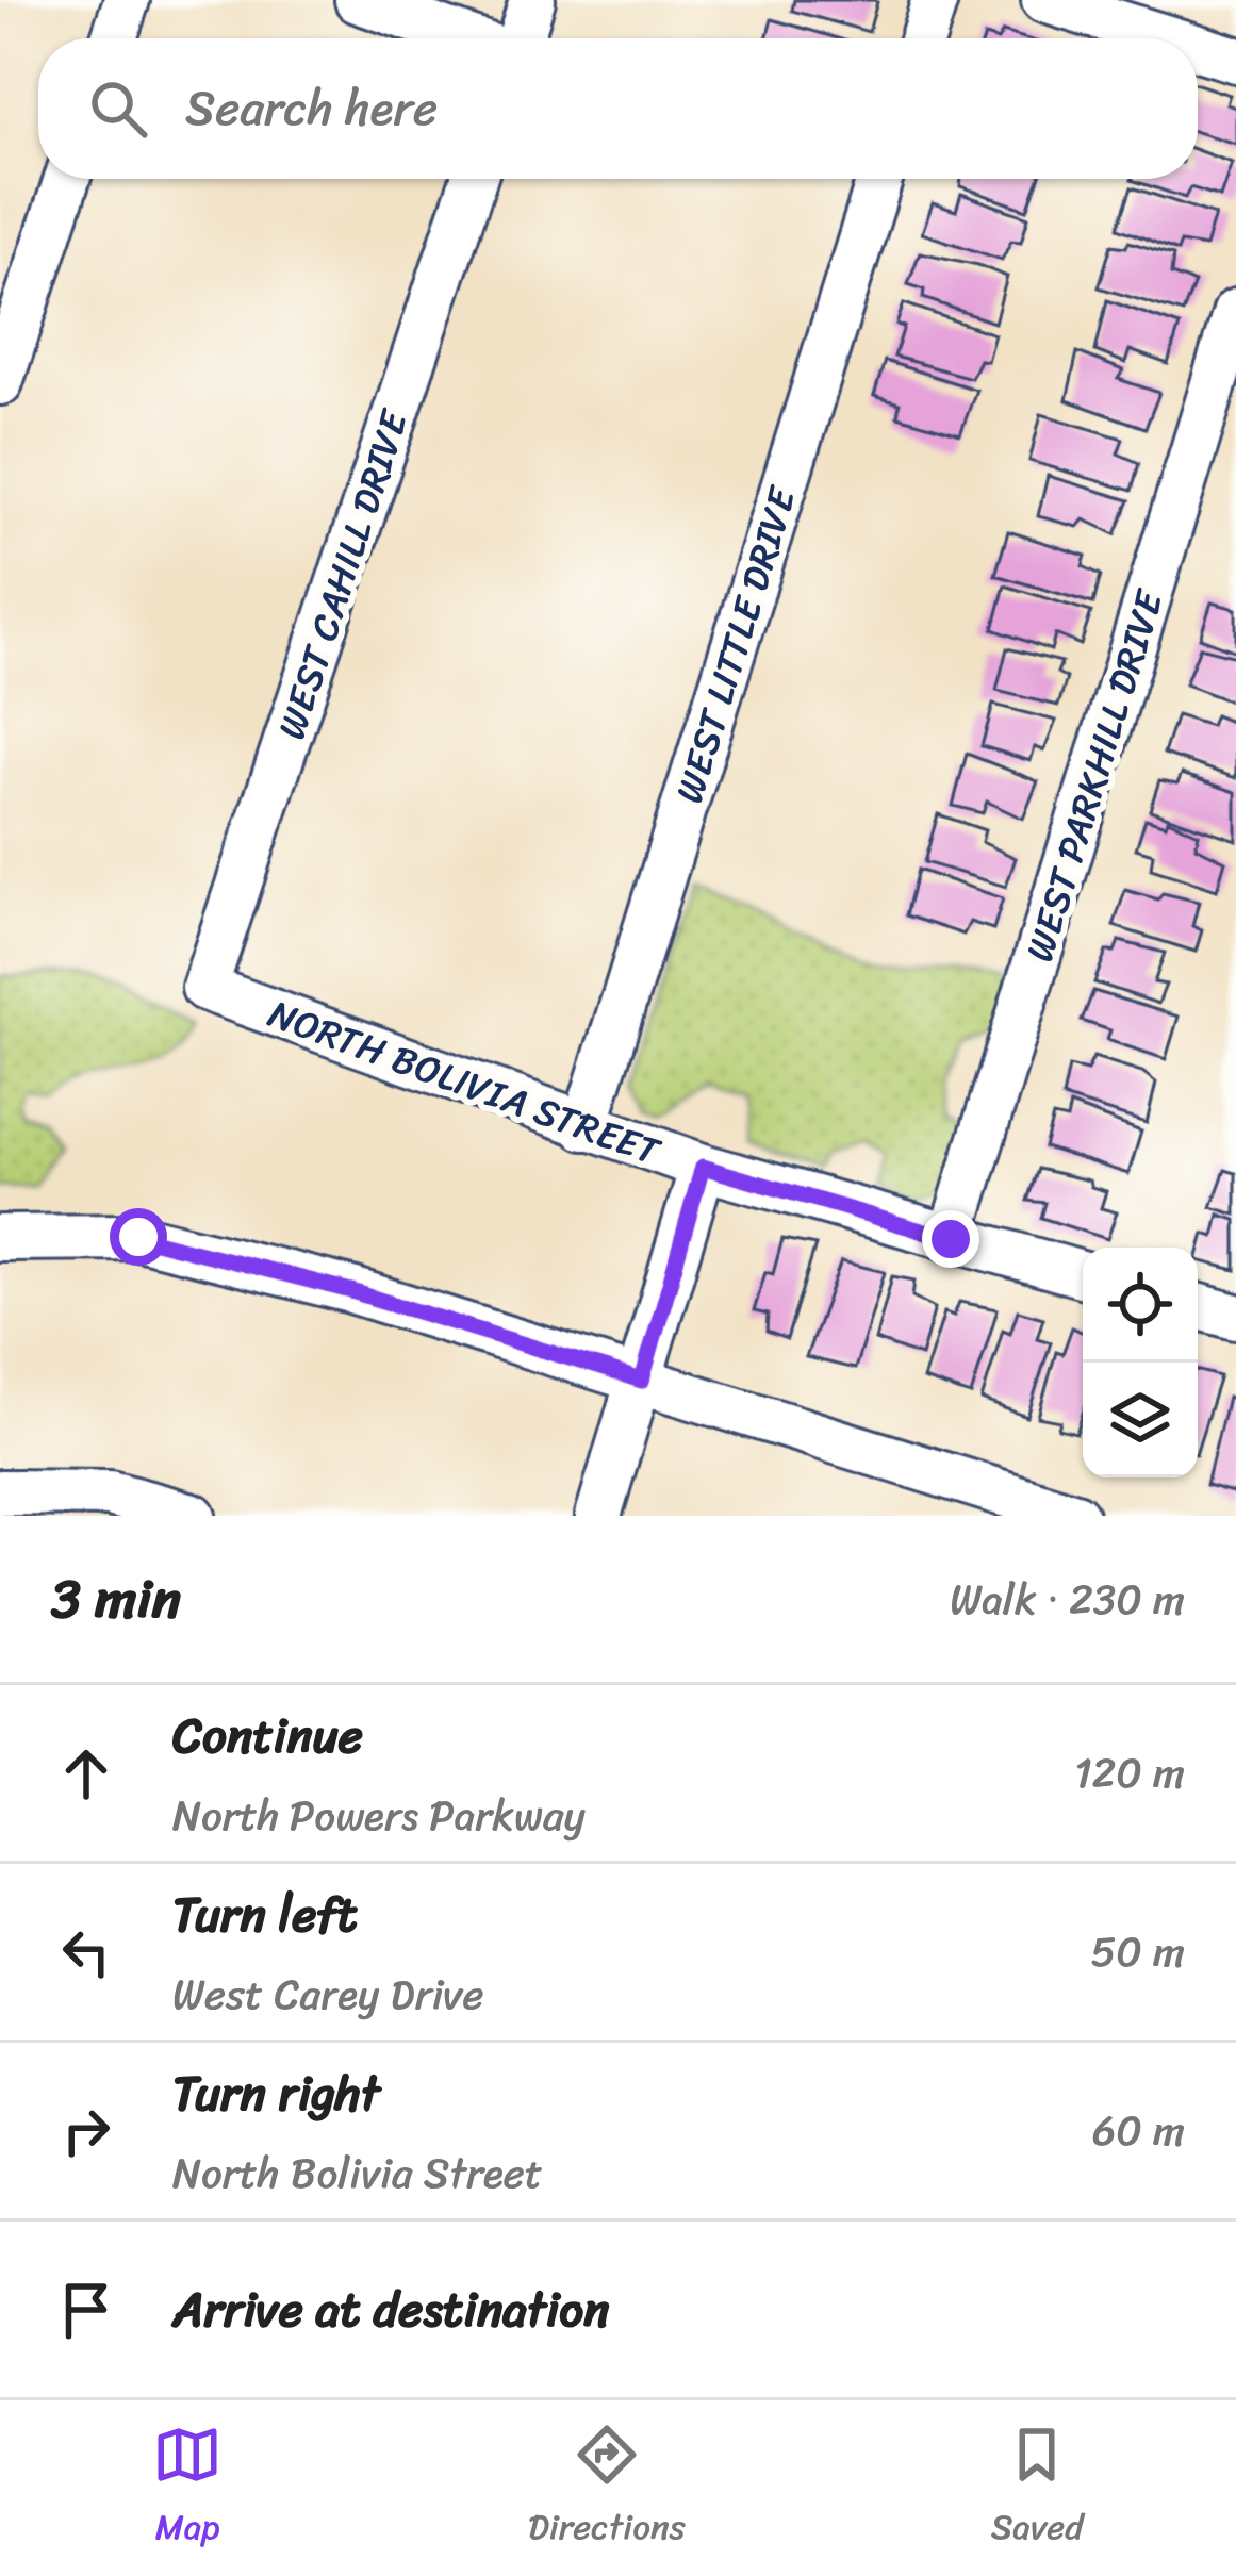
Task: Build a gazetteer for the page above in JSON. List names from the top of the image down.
{
  "streets": {
    "street": [
      "WEST CAHILL DRIVE",
      "WEST LITTLE DRIVE",
      "WEST PARKHILL DRIVE",
      "NORTH BOLIVIA STREET"
    ]
  },
  "crossings": [
    ["WEST CAHILL DRIVE", "NORTH BOLIVIA STREET"],
    ["WEST LITTLE DRIVE", "NORTH BOLIVIA STREET"],
    ["WEST PARKHILL DRIVE", "NORTH BOLIVIA STREET"]
  ],
  "page": {
    "search": "Search here",
    "heading": ["3 min", "Walk · 230 m"],
    "list": [
      ["Continue", "North Powers Parkway", "120 m"],
      ["Turn left", "West Carey Drive", "50 m"],
      ["Turn right", "North Bolivia Street", "60 m"],
      "Arrive at destination"
    ],
    "nav": ["Map", "Directions", "Saved"]
  }
}
